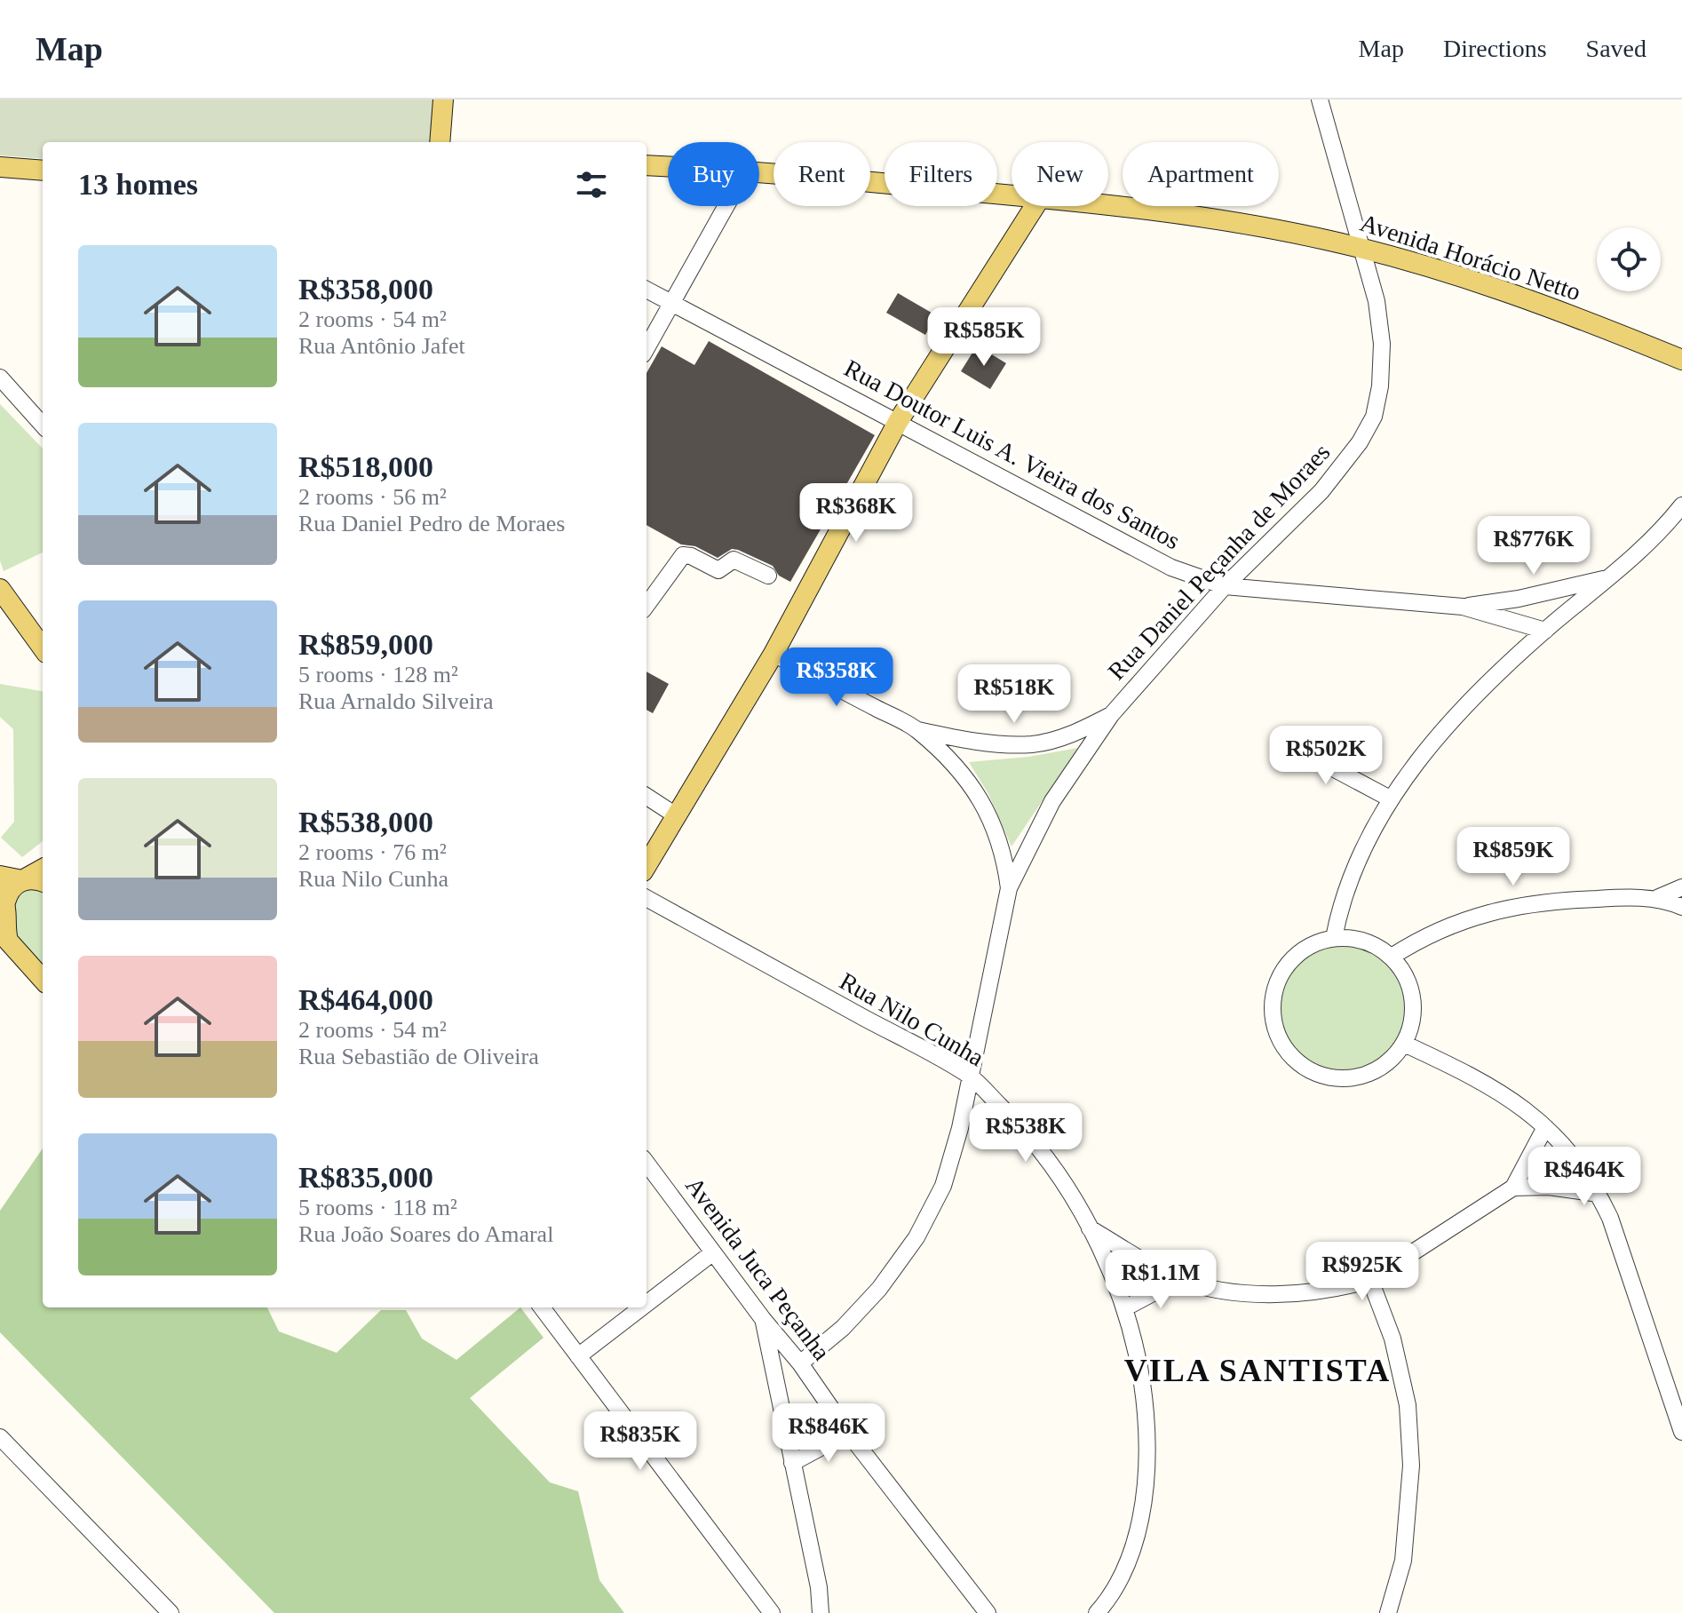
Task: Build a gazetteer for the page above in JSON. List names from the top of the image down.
{
  "streets": {
    "main road": ["Avenida Horácio Netto"],
    "street": [
      "Rua Doutor Luis A. Vieira dos Santos",
      "Rua Daniel Peçanha de Moraes",
      "Rua Nilo Cunha",
      "Avenida Juca Peçanha"
    ]
  },
  "crossings": [
    ["Avenida Horácio Netto", "Rua Daniel Peçanha de Moraes"],
    ["Rua Doutor Luis A. Vieira dos Santos", "Rua Daniel Peçanha de Moraes"],
    ["Rua Daniel Peçanha de Moraes", "Rua Nilo Cunha"],
    ["Rua Daniel Peçanha de Moraes", "Avenida Juca Peçanha"]
  ],
  "districts": ["VILA SANTISTA"],
  "page": {
    "header": "Map",
    "nav": ["Map", "Directions", "Saved"],
    "chip": [
      "Buy",
      "Rent",
      "Filters",
      "New",
      "Apartment"
    ],
    "heading": "13 homes",
    "list": [
      {
        "name": "R$358,000",
        "note": "2 rooms · 54 m² · Rua Antônio Jafet"
      },
      {
        "name": "R$518,000",
        "note": "2 rooms · 56 m² · Rua Daniel Pedro de Moraes"
      },
      {
        "name": "R$859,000",
        "note": "5 rooms · 128 m² · Rua Arnaldo Silveira"
      },
      {
        "name": "R$538,000",
        "note": "2 rooms · 76 m² · Rua Nilo Cunha"
      },
      {
        "name": "R$464,000",
        "note": "2 rooms · 54 m² · Rua Sebastião de Oliveira"
      },
      {
        "name": "R$835,000",
        "note": "5 rooms · 118 m² · Rua João Soares do Amaral"
      }
    ],
    "price": [
      "R$585K",
      "R$368K",
      "R$776K",
      "R$358K",
      "R$518K",
      "R$502K",
      "R$859K",
      "R$538K",
      "R$464K",
      "R$925K",
      "R$1.1M",
      "R$846K",
      "R$835K"
    ]
  }
}
